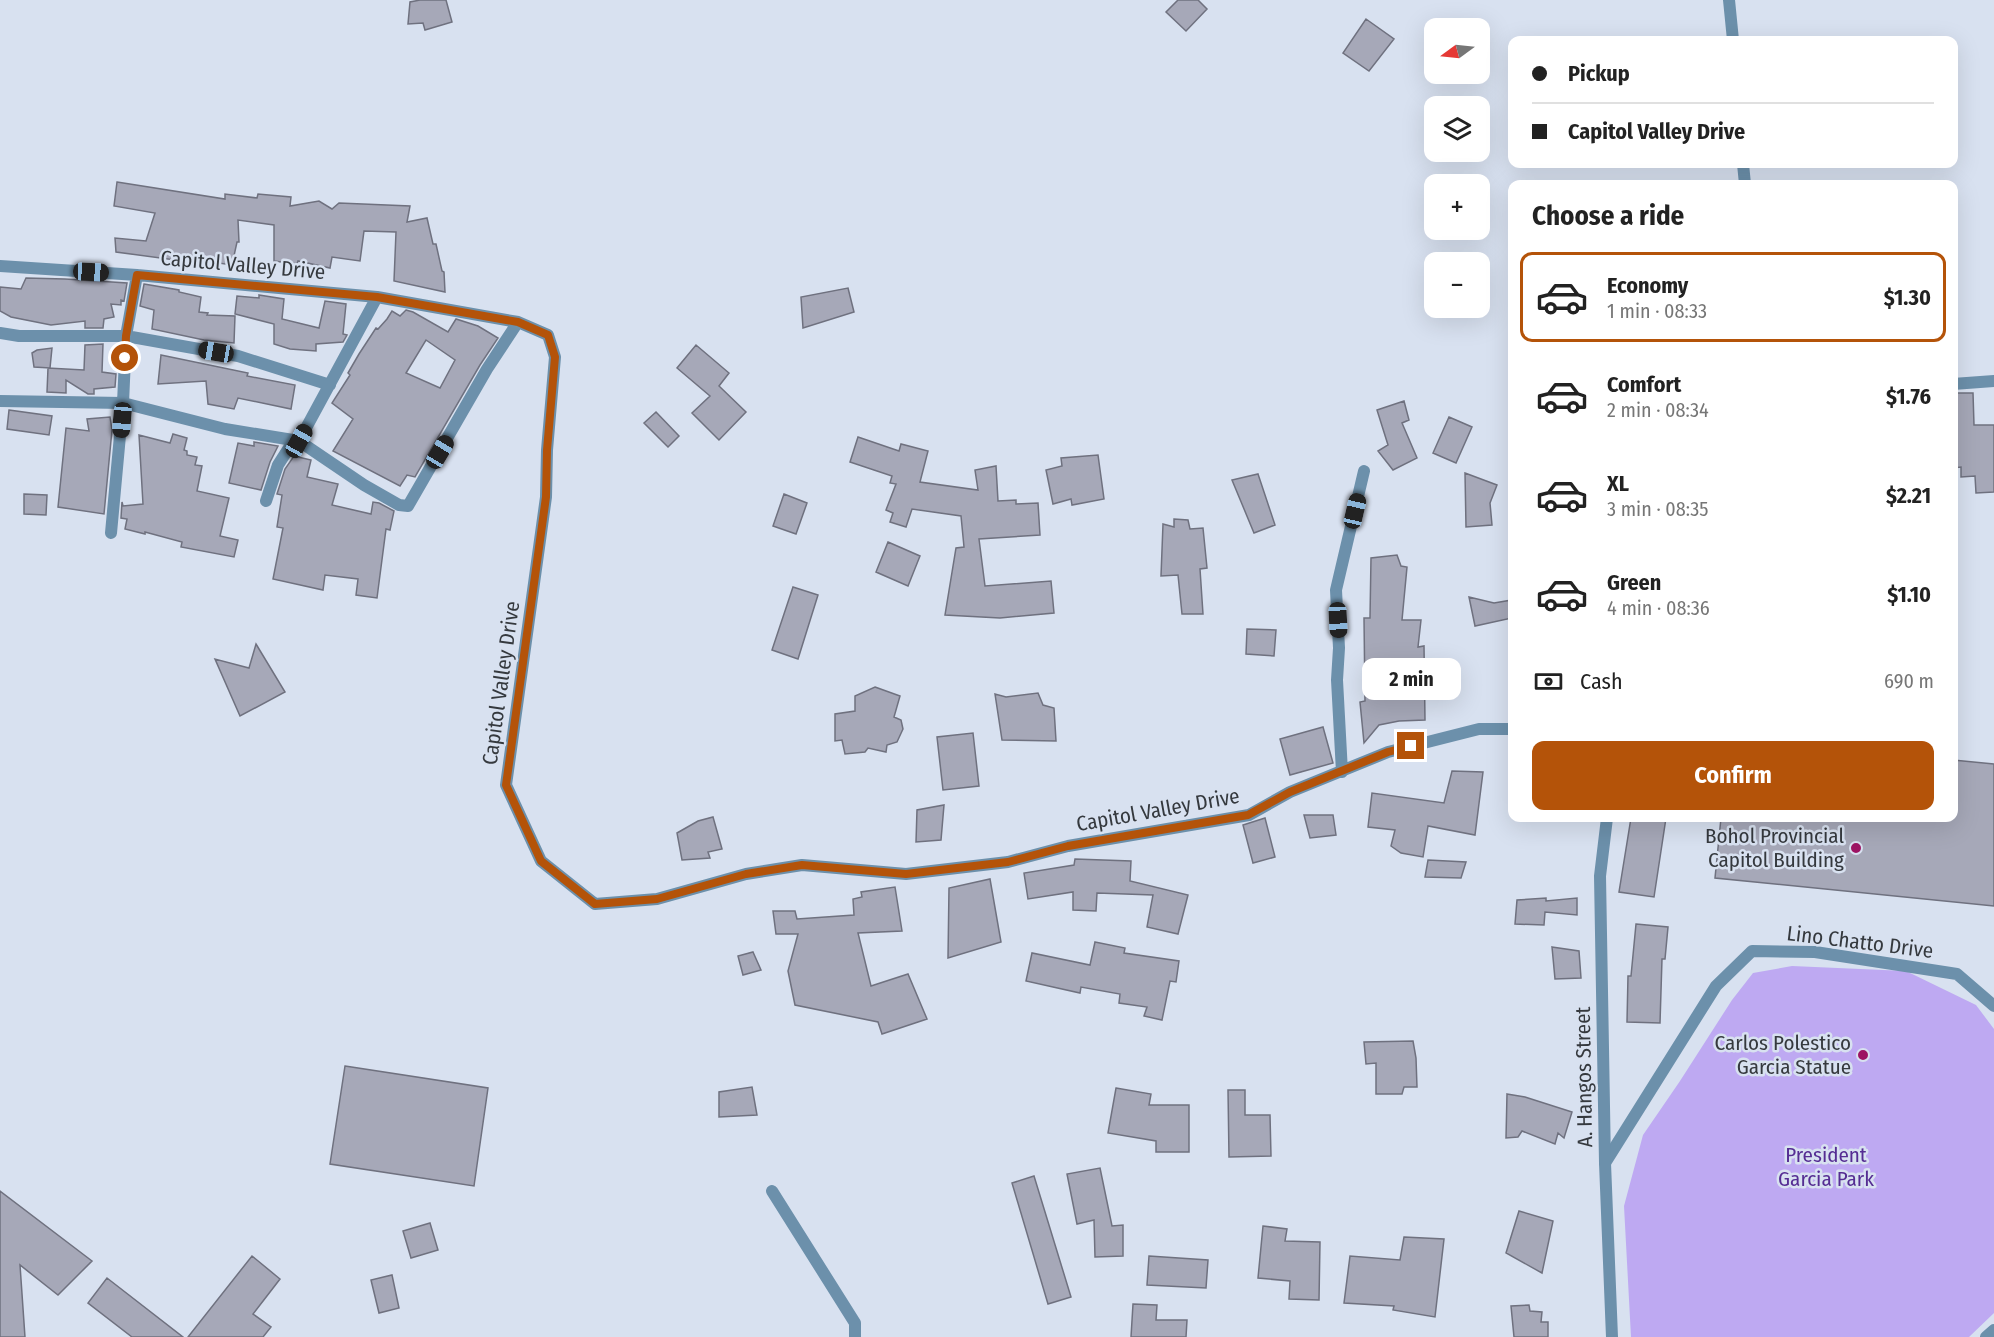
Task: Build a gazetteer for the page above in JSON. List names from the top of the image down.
{
  "streets": {
    "street": ["Capitol Valley Drive", "Lino Chatto Drive", "A. Hangos Street"]
  },
  "crossings": [
    ["Lino Chatto Drive", "A. Hangos Street"]
  ],
  "parks": ["President Garcia Park"],
  "places": ["Bohol Provincial Capitol Building", "Carlos Polestico Garcia Statue"],
  "north": "left",
  "page": {
    "map_buttons": ["+", "−"],
    "banner": ["Pickup", "Capitol Valley Drive"],
    "heading": "Choose a ride",
    "list": [
      {
        "name": "Economy",
        "note": "1 min · 08:33",
        "value": "$1.30"
      },
      {
        "name": "Comfort",
        "note": "2 min · 08:34",
        "value": "$1.76"
      },
      {
        "name": "XL",
        "note": "3 min · 08:35",
        "value": "$2.21"
      },
      {
        "name": "Green",
        "note": "4 min · 08:36",
        "value": "$1.10"
      }
    ],
    "pay": ["Cash", "690 m"],
    "bubble": "2 min",
    "buttons": "Confirm"
  }
}
